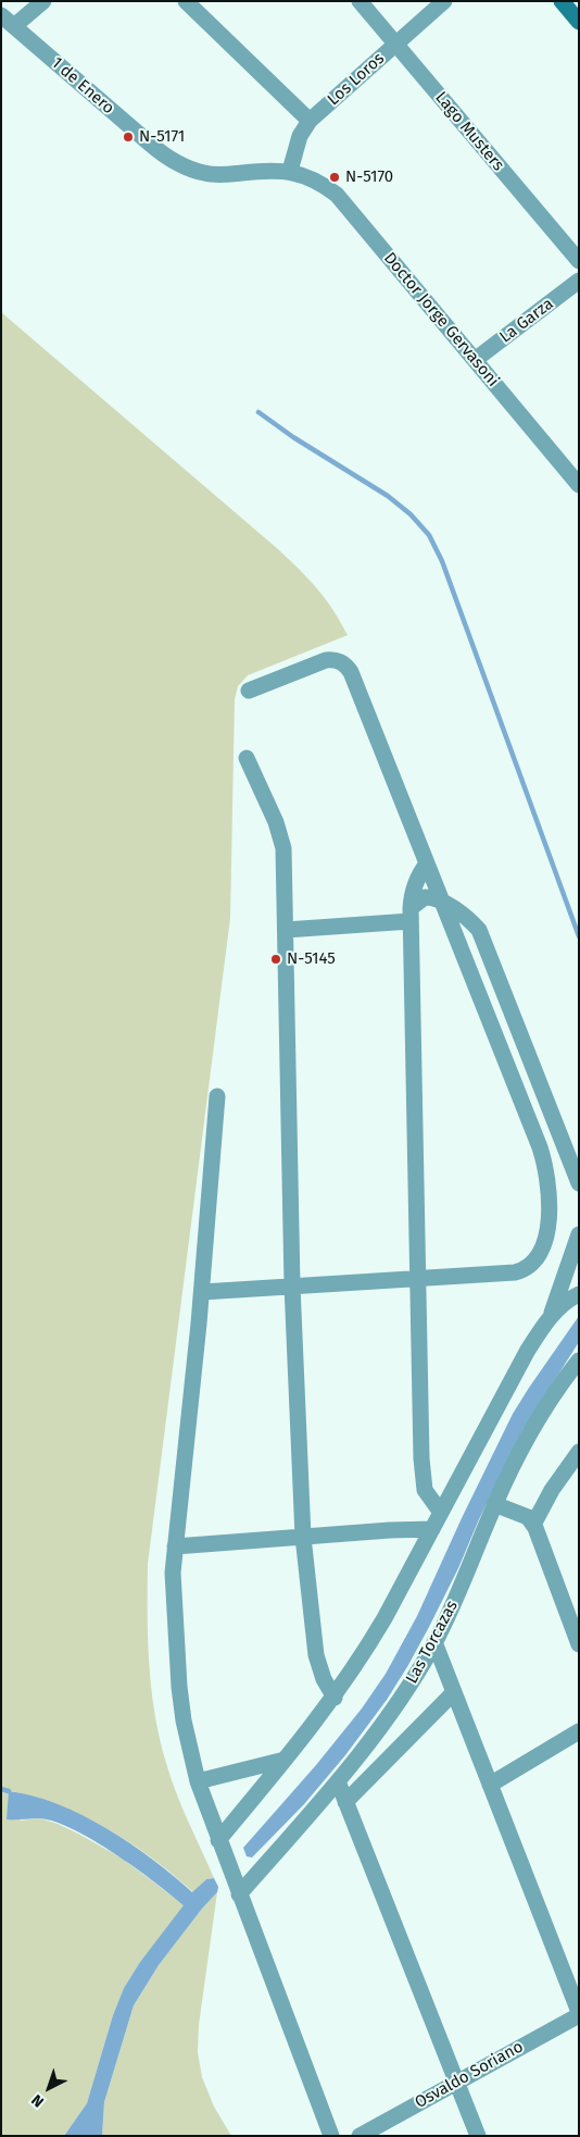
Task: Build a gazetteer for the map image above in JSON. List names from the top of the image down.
{
  "streets": {
    "street": [
      "Los Loros",
      "1 de Enero",
      "Lago Musters",
      "Doctor Jorge Gervasoni",
      "La Garza",
      "Las Torcazas",
      "Osvaldo Soriano"
    ]
  },
  "crossings": [
    ["Los Loros", "1 de Enero"],
    ["Los Loros", "Lago Musters"],
    ["Los Loros", "Doctor Jorge Gervasoni"],
    ["1 de Enero", "Doctor Jorge Gervasoni"],
    ["Doctor Jorge Gervasoni", "La Garza"]
  ],
  "places": ["N-5171", "N-5170", "N-5145"],
  "north": "bottom left"
}
